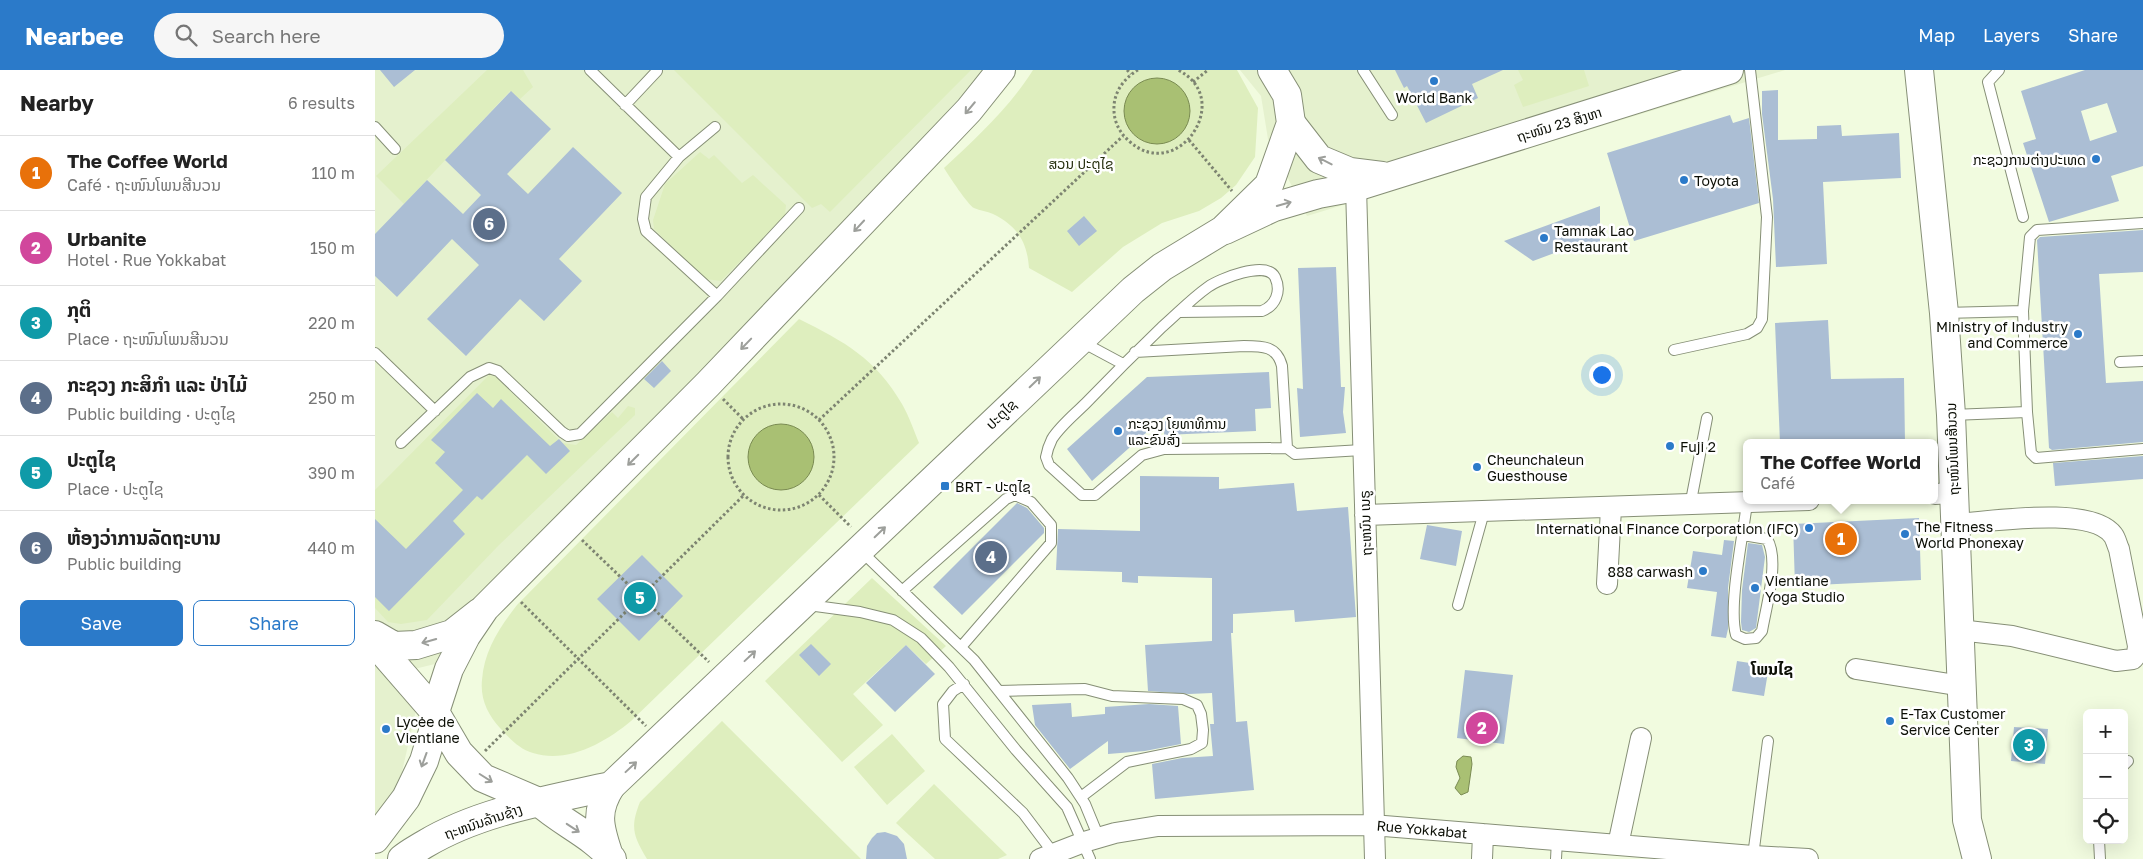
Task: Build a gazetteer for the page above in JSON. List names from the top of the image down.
{
  "streets": {
    "main road": [
      "ຖະໜົນ 23 ສິງຫາ",
      "ປະຕູໄຊ",
      "ຖະໜົນໂພນສີນວນ",
      "ຖະຫນົນລ້ານຊ້າງ"
    ],
    "street": ["ຖະຫນົນ ເນຣູ", "Rue Yokkabat"]
  },
  "crossings": [
    ["ຖະໜົນ 23 ສິງຫາ", "ປະຕູໄຊ"],
    ["ຖະໜົນ 23 ສິງຫາ", "ຖະຫນົນ ເນຣູ"],
    ["ຖະຫນົນ ເນຣູ", "Rue Yokkabat"]
  ],
  "districts": ["ໂພນໄຊ"],
  "parks": ["ສວນ ປະຕູໄຊ"],
  "places": {
    "other": [
      "World Bank",
      "ກະຊວງການຕ່າງປະເທດ",
      "Toyota",
      "Tamnak Lao Restaurant",
      "Ministry of Industry and Commerce",
      "ກະຊວງ ໂຍທາທິການ ແລະຂົນສົ່ງ",
      "Fuji 2",
      "Cheunchaleun Guesthouse",
      "International Finance Corporation (IFC)",
      "The Fitness World Phonexay",
      "888 carwash",
      "Vientiane Yoga Studio",
      "E-Tax Customer Service Center",
      "Lycėe de Vientiane"
    ],
    "transit": ["BRT - ປະຕູໄຊ"]
  },
  "page": {
    "header": "Nearbee",
    "search": "Search here",
    "nav": ["Map", "Layers", "Share"],
    "heading": ["Nearby", "6 results"],
    "list": [
      {
        "mark": "1",
        "name": "The Coffee World",
        "note": "Café · ຖະໜົນໂພນສີນວນ",
        "value": "110 m"
      },
      {
        "mark": "2",
        "name": "Urbanite",
        "note": "Hotel · Rue Yokkabat",
        "value": "150 m"
      },
      {
        "mark": "3",
        "name": "ກຸຕິ",
        "note": "Place · ຖະໜົນໂພນສີນວນ",
        "value": "220 m"
      },
      {
        "mark": "4",
        "name": "ກະຊວງ ກະສິກຳ ແລະ ປ່າໄມ້",
        "note": "Public building · ປະຕູໄຊ",
        "value": "250 m"
      },
      {
        "mark": "5",
        "name": "ປະຕູໄຊ",
        "note": "Place · ປະຕູໄຊ",
        "value": "390 m"
      },
      {
        "mark": "6",
        "name": "ຫ້ອງວ່າການລັດຖະບານ",
        "note": "Public building",
        "value": "440 m"
      }
    ],
    "pins": [
      "6",
      "1",
      "4",
      "5",
      "2",
      "3"
    ],
    "popup": ["The Coffee World", "Café"],
    "buttons": ["Save", "Share"],
    "map_buttons": ["+", "−"]
  }
}
